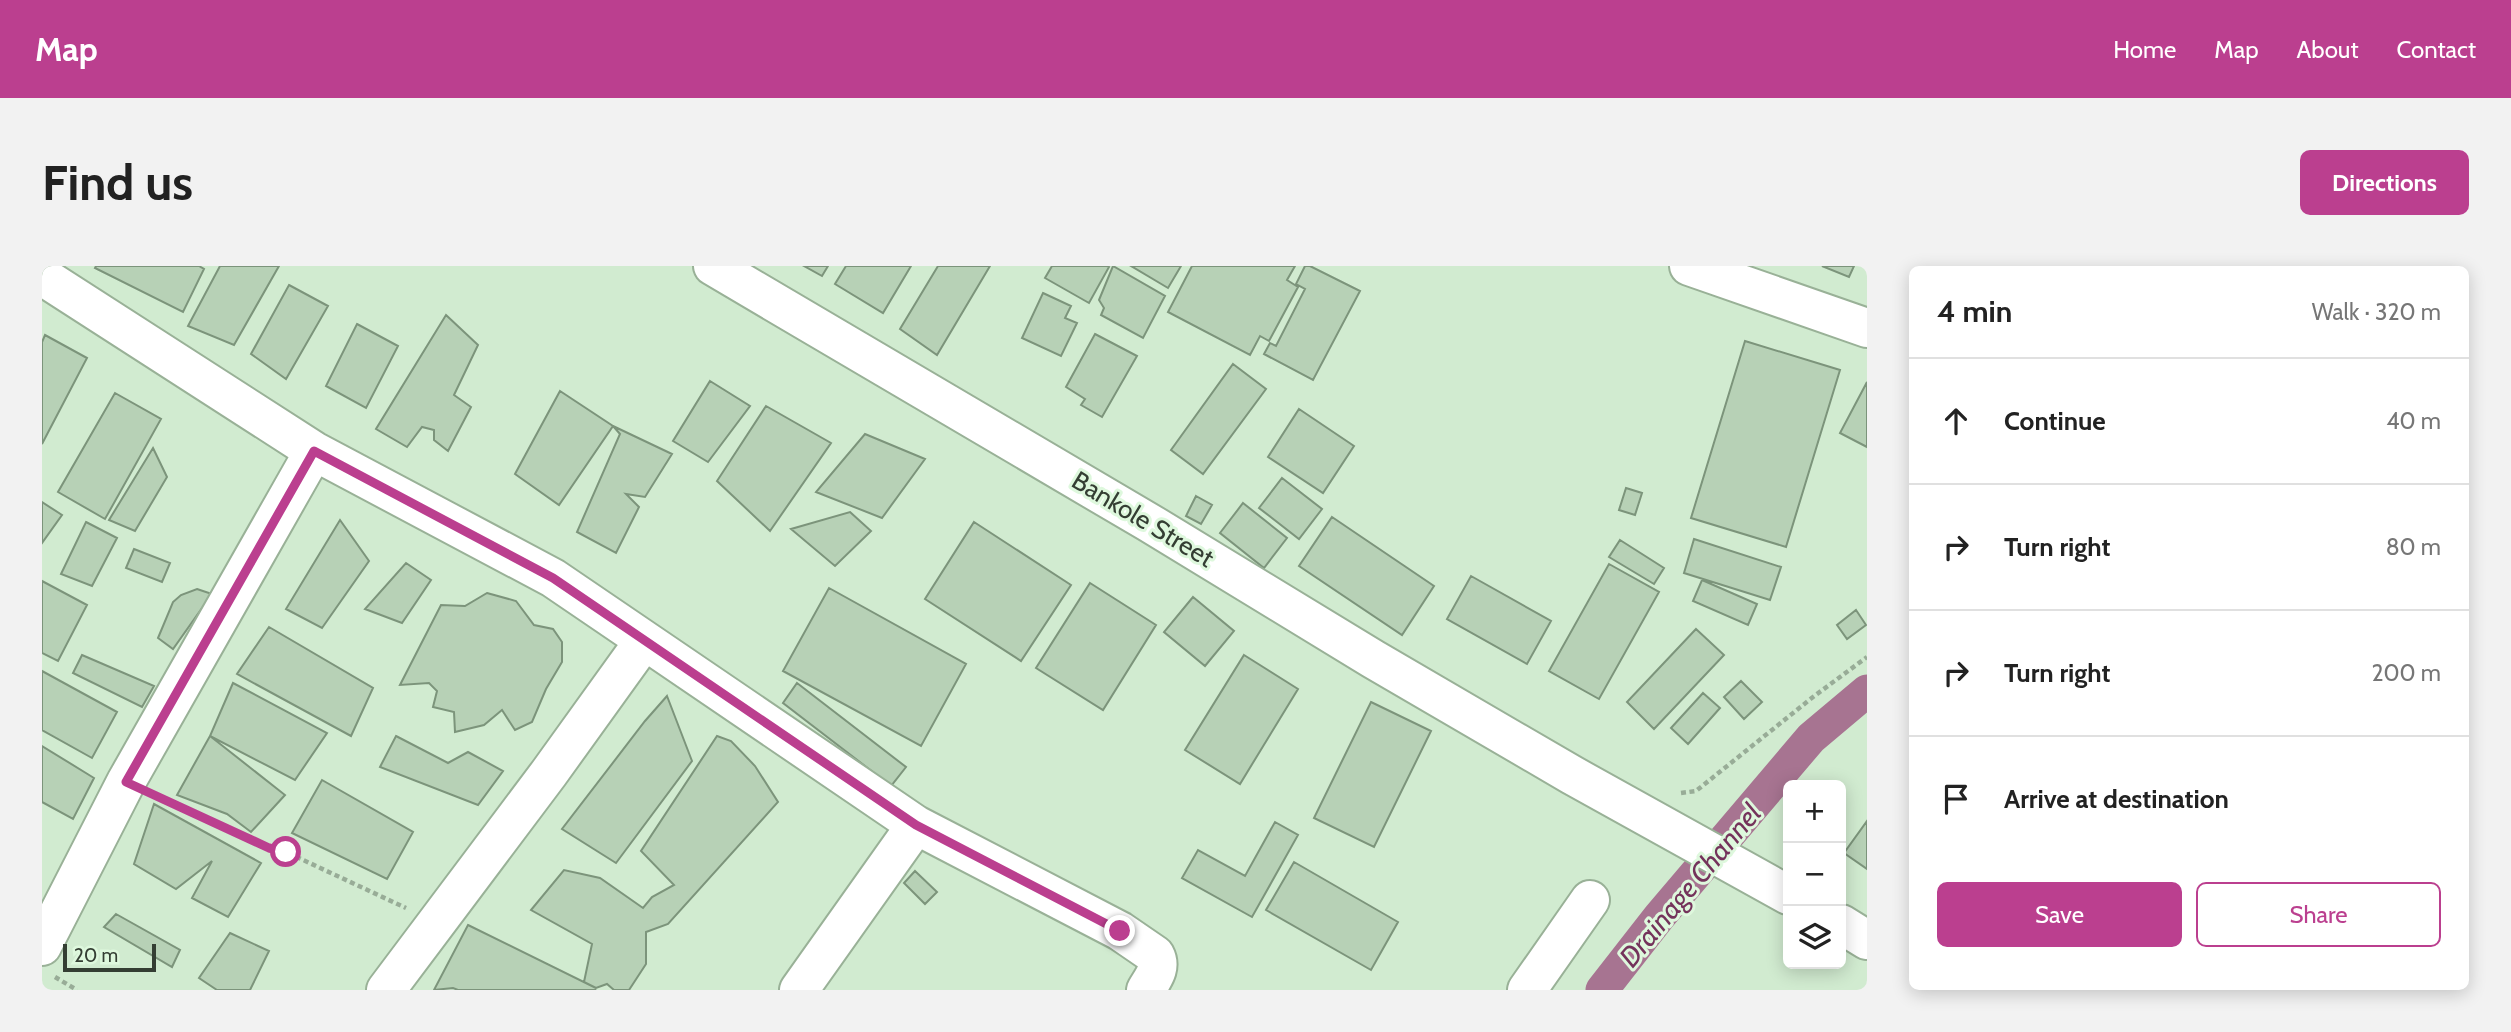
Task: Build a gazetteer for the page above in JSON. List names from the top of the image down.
{
  "streets": {
    "street": ["Bankole Street"]
  },
  "water": ["Drainage Channel"],
  "scale_bar": "20 m",
  "page": {
    "header": "Map",
    "nav": [
      "Home",
      "Map",
      "About",
      "Contact"
    ],
    "buttons": [
      "Directions",
      ["Save", "Share"]
    ],
    "title": "Find us",
    "heading": ["4 min", "Walk · 320 m"],
    "list": [
      ["Continue", "40 m"],
      ["Turn right", "80 m"],
      ["Turn right", "200 m"],
      "Arrive at destination"
    ],
    "map_buttons": ["+", "−"],
    "scale": "20 m"
  }
}
